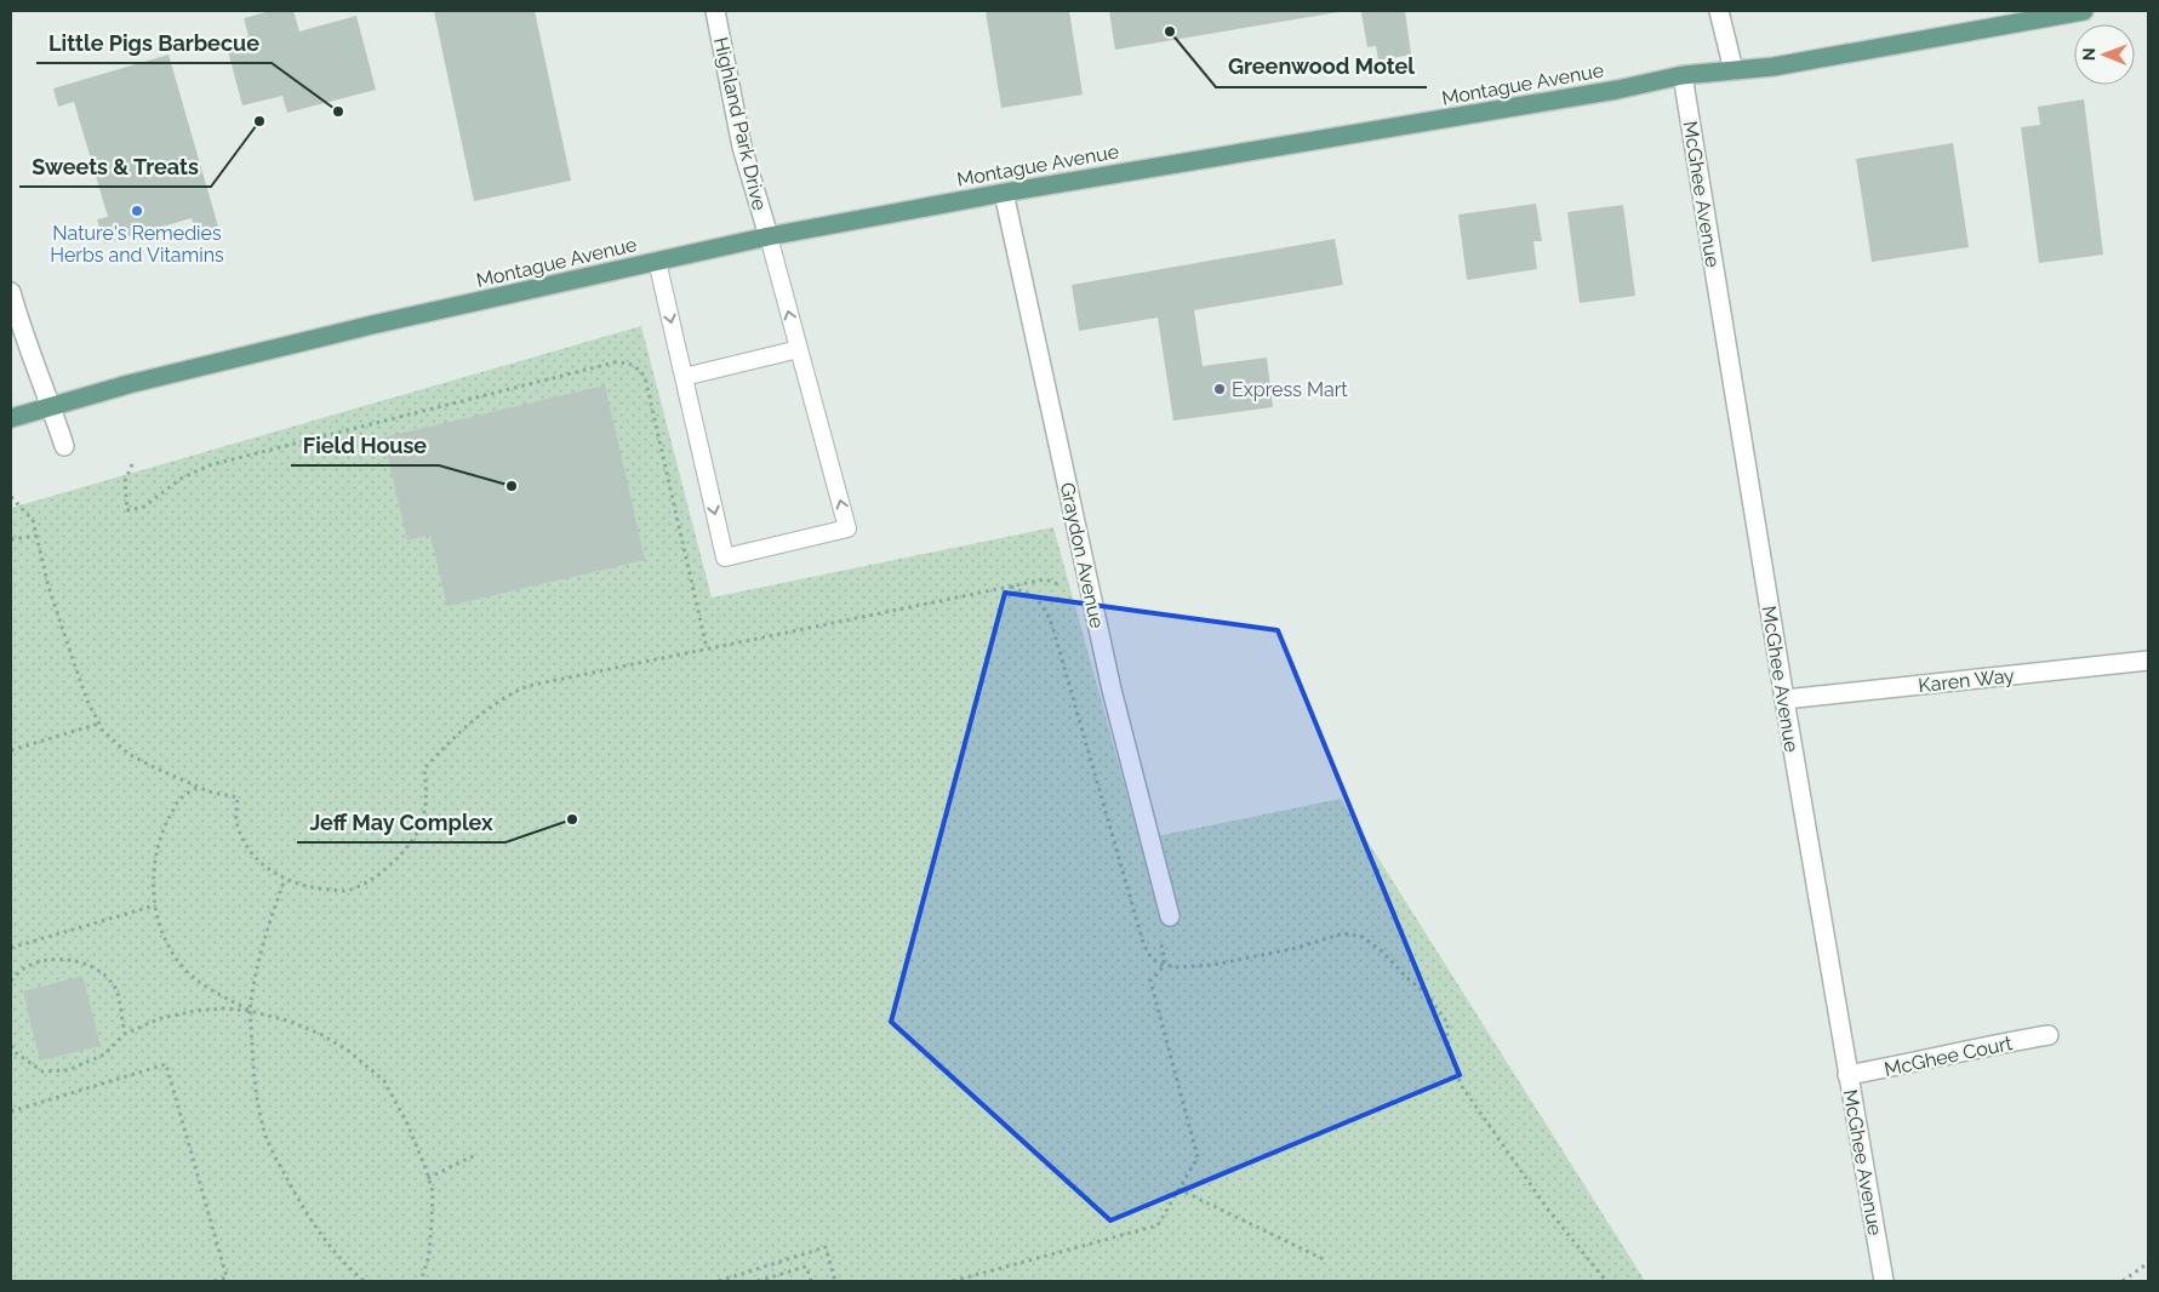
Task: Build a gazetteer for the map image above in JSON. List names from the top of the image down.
{
  "streets": {
    "main road": ["Montague Avenue"],
    "street": [
      "Highland Park Drive",
      "McGhee Avenue",
      "Graydon Avenue",
      "Karen Way",
      "McGhee Court"
    ]
  },
  "crossings": [
    ["Montague Avenue", "Highland Park Drive"],
    ["Montague Avenue", "McGhee Avenue"],
    ["Montague Avenue", "Graydon Avenue"],
    ["McGhee Avenue", "Karen Way"],
    ["McGhee Avenue", "McGhee Court"]
  ],
  "places": [
    "Greenwood Motel",
    "Little Pigs Barbecue",
    "Sweets & Treats",
    "Nature's Remedies Herbs and Vitamins",
    "Express Mart",
    "Field House",
    "Jeff May Complex"
  ],
  "north": "left"
}
